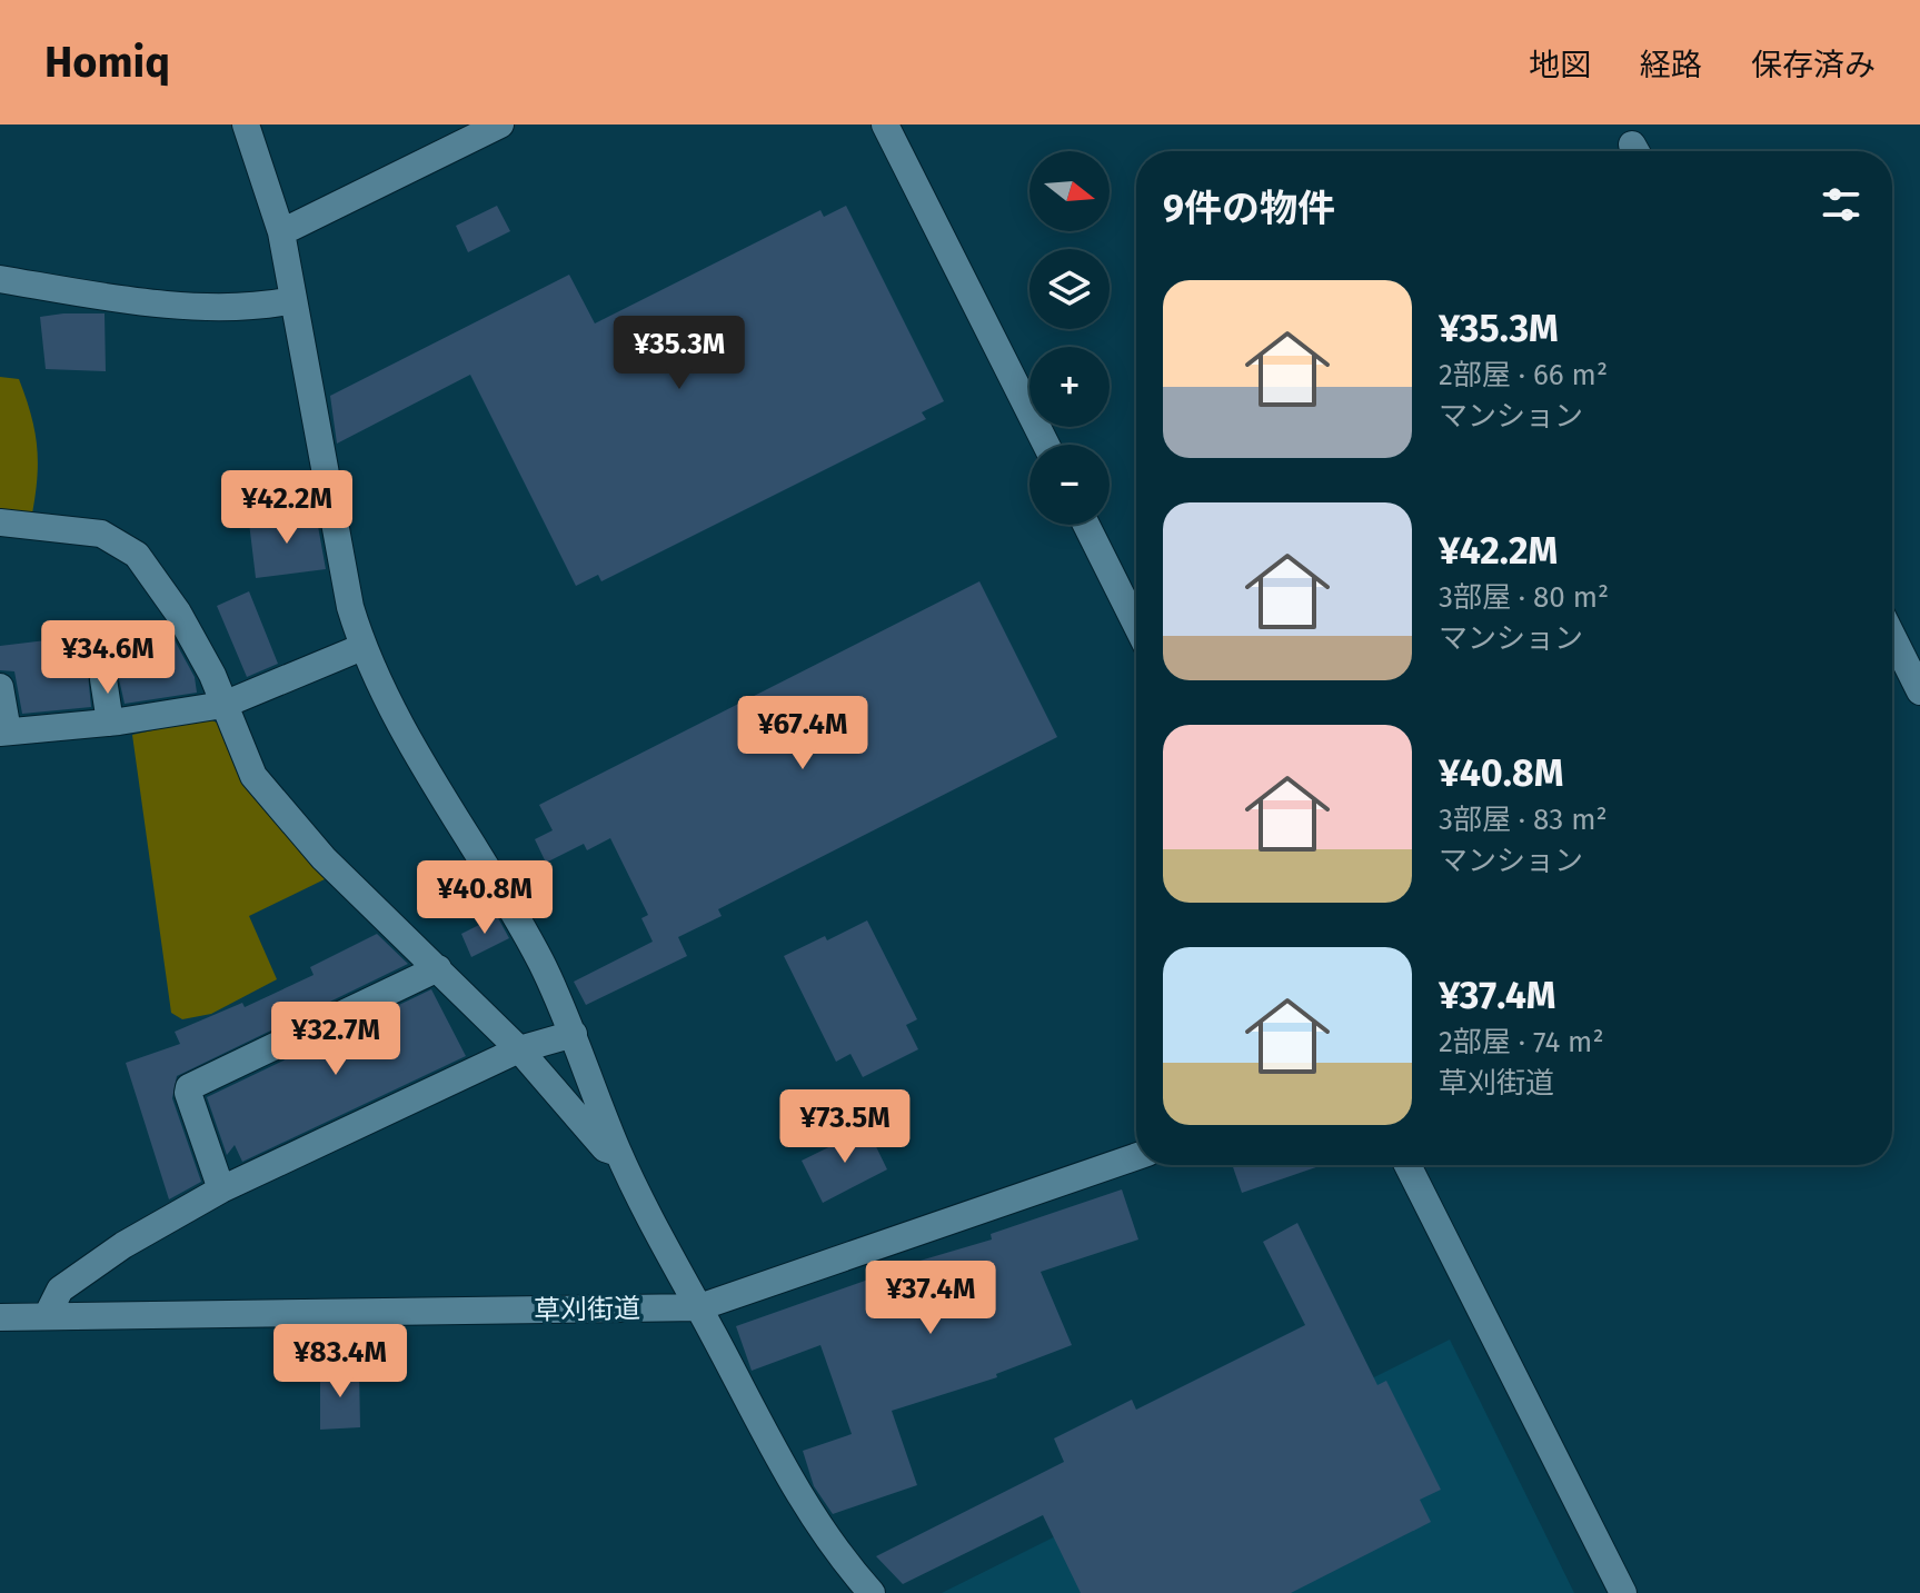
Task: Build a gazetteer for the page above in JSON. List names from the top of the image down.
{
  "streets": {
    "street": ["草刈街道"]
  },
  "north": "right",
  "page": {
    "header": "Homiq",
    "nav": ["地図", "経路", "保存済み"],
    "map_buttons": ["+", "−"],
    "heading": "9件の物件",
    "list": [
      {
        "name": "¥35.3M",
        "note": "2部屋 · 66 m² · マンション"
      },
      {
        "name": "¥42.2M",
        "note": "3部屋 · 80 m² · マンション"
      },
      {
        "name": "¥40.8M",
        "note": "3部屋 · 83 m² · マンション"
      },
      {
        "name": "¥37.4M",
        "note": "2部屋 · 74 m² · 草刈街道"
      }
    ],
    "price": [
      "¥35.3M",
      "¥42.2M",
      "¥34.6M",
      "¥67.4M",
      "¥40.8M",
      "¥32.7M",
      "¥73.5M",
      "¥37.4M",
      "¥83.4M"
    ]
  }
}
